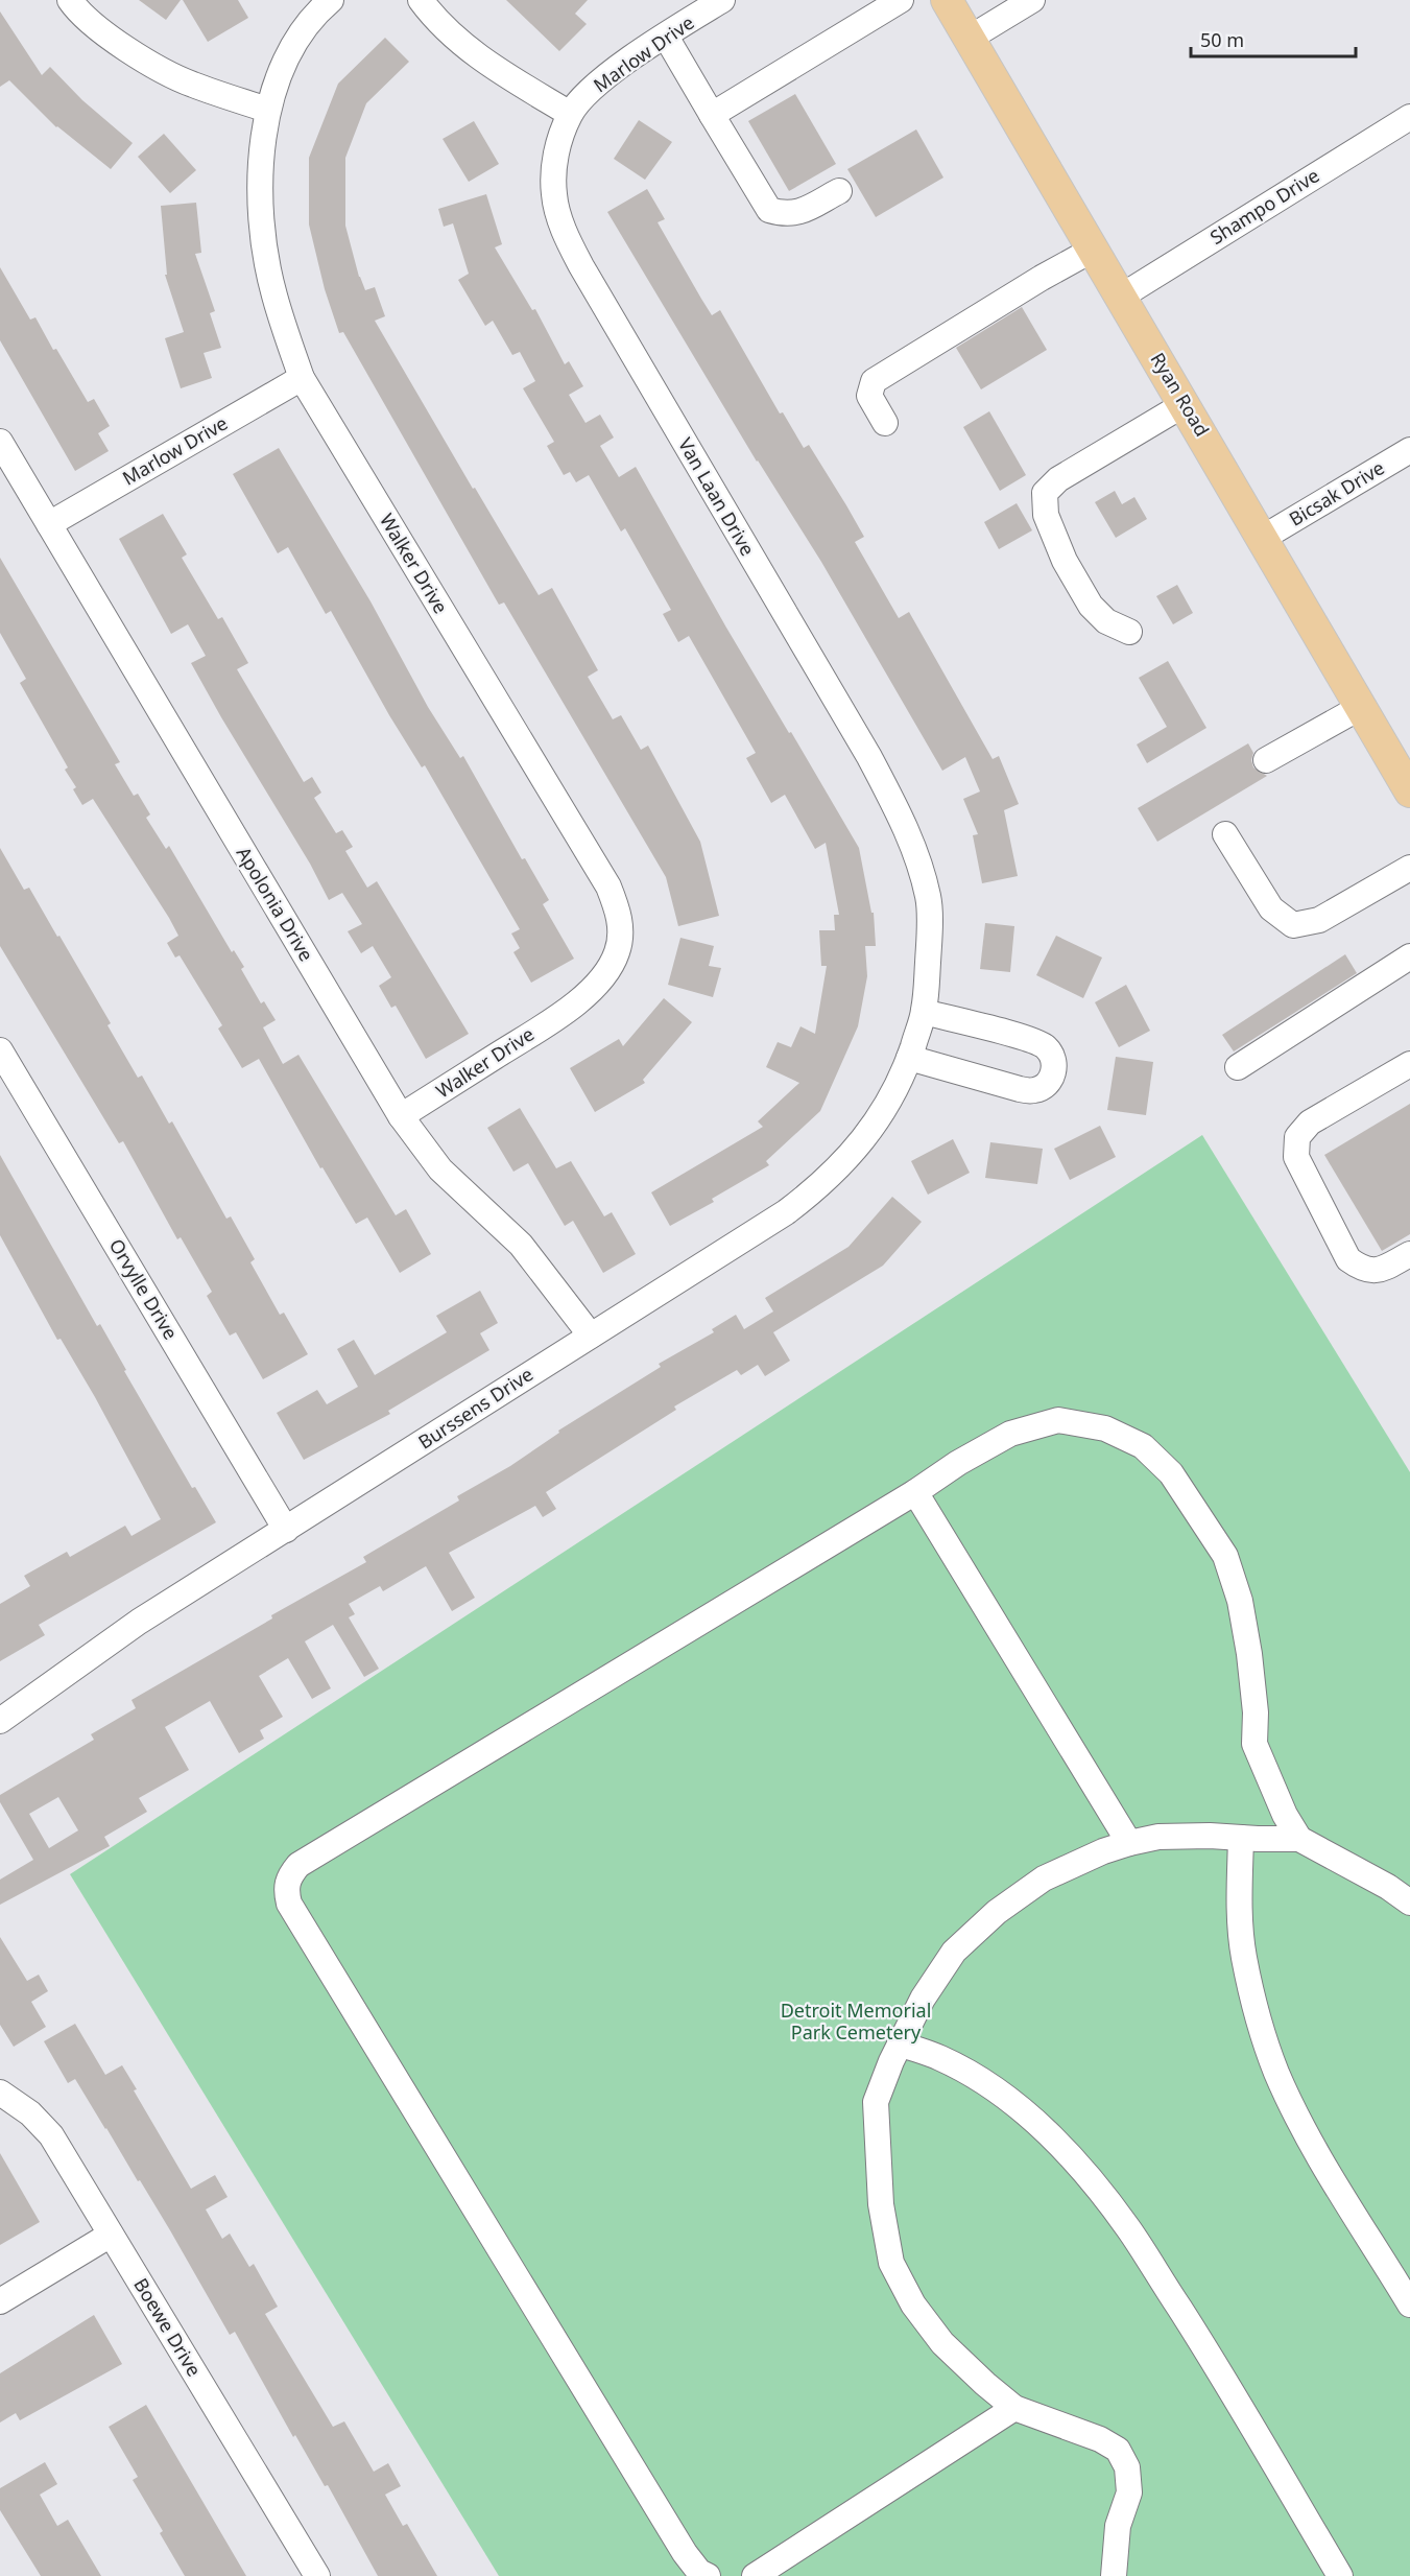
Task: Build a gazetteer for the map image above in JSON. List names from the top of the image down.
{
  "streets": {
    "main road": ["Ryan Road"],
    "street": [
      "Marlow Drive",
      "Shampo Drive",
      "Bicsak Drive",
      "Van Laan Drive",
      "Walker Drive",
      "Apolonia Drive",
      "Orvylle Drive",
      "Burssens Drive",
      "Boewe Drive"
    ]
  },
  "crossings": [
    ["Marlow Drive", "Van Laan Drive"],
    ["Marlow Drive", "Walker Drive"],
    ["Marlow Drive", "Apolonia Drive"],
    ["Shampo Drive", "Ryan Road"],
    ["Ryan Road", "Bicsak Drive"],
    ["Van Laan Drive", "Burssens Drive"],
    ["Walker Drive", "Apolonia Drive"],
    ["Apolonia Drive", "Burssens Drive"],
    ["Orvylle Drive", "Burssens Drive"]
  ],
  "parks": ["Detroit Memorial Park Cemetery"],
  "scale_bar": "50 m"
}
